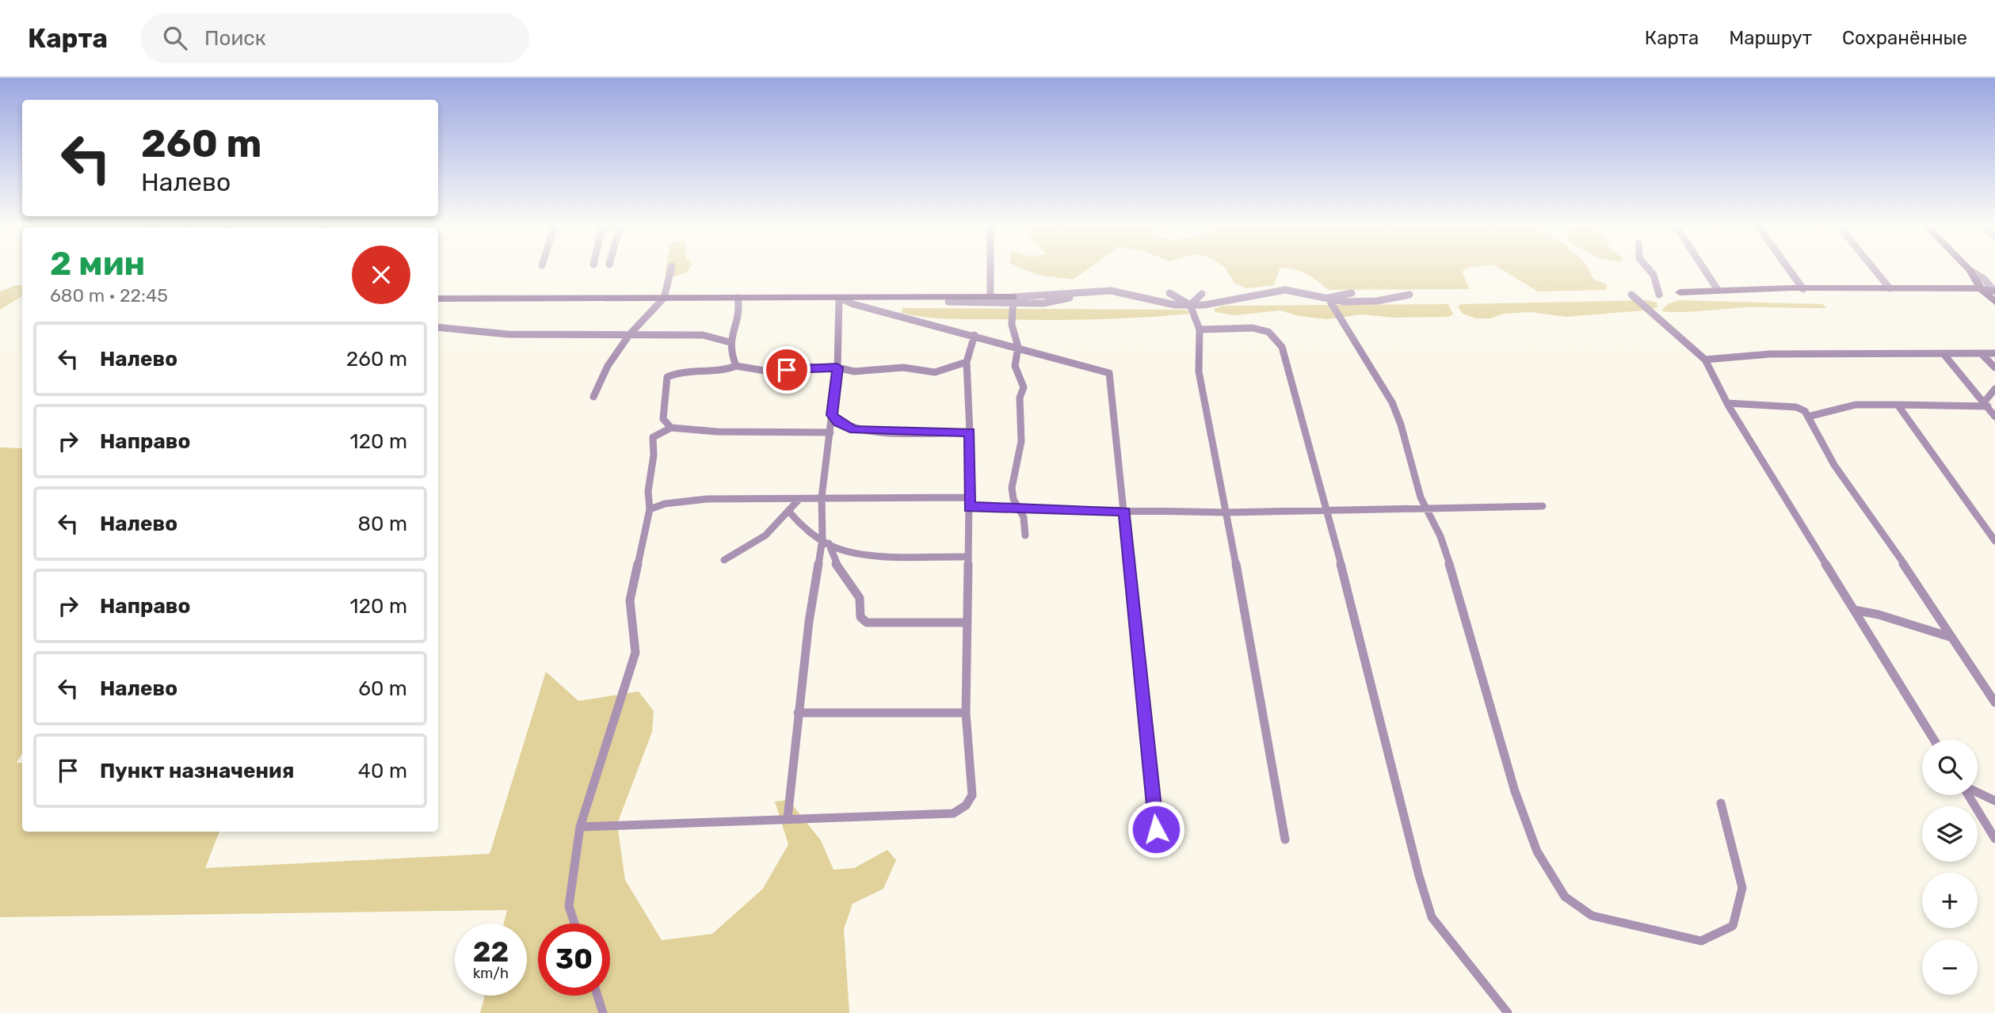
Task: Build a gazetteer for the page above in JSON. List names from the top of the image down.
{
  "page": {
    "header": "Карта",
    "search": "Поиск",
    "nav": ["Карта", "Маршрут", "Сохранённые"],
    "turn": ["260 m", "Налево"],
    "heading": ["2 мин", "680 m · 22:45"],
    "list": [
      {
        "name": "Налево",
        "value": "260 m"
      },
      {
        "name": "Направо",
        "value": "120 m"
      },
      {
        "name": "Налево",
        "value": "80 m"
      },
      {
        "name": "Направо",
        "value": "120 m"
      },
      {
        "name": "Налево",
        "value": "60 m"
      },
      {
        "name": "Пункт назначения",
        "value": "40 m"
      }
    ],
    "map_buttons": ["+", "−"],
    "speed": "22 km/h",
    "limit": "30"
  }
}
